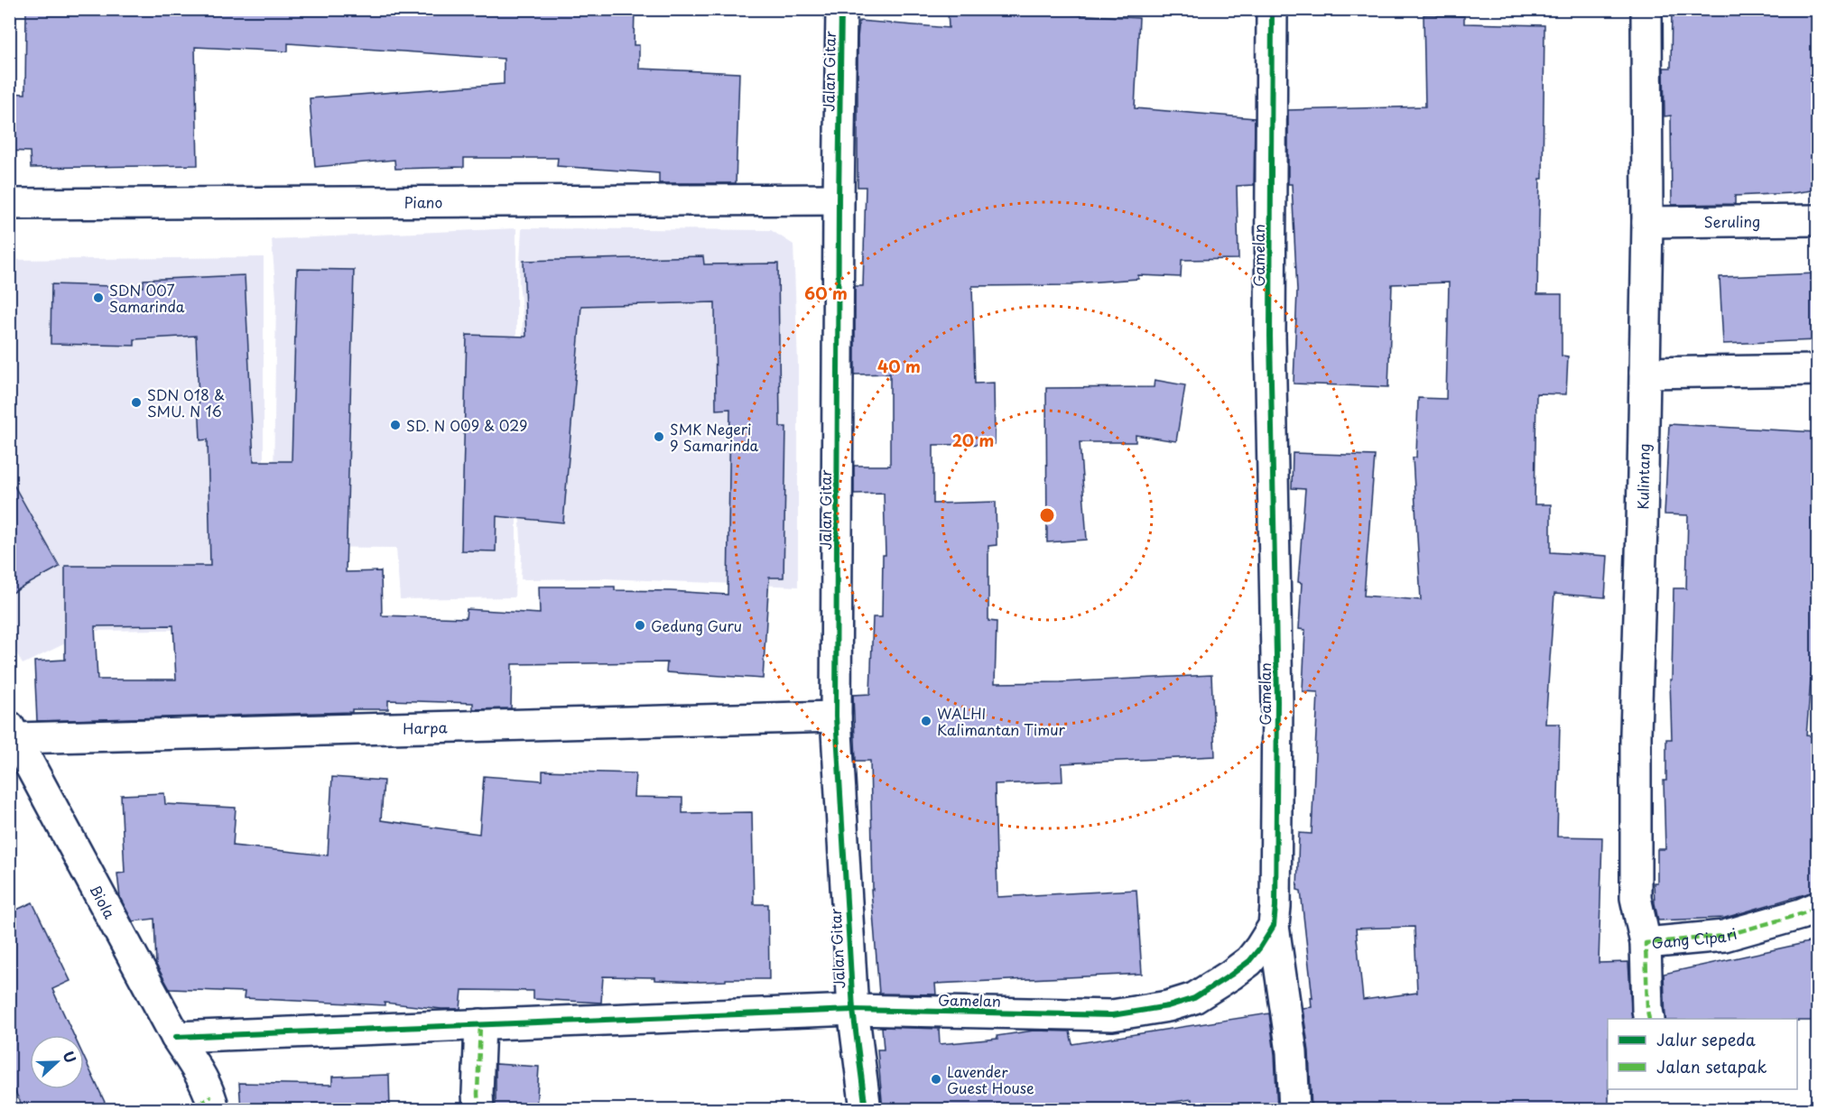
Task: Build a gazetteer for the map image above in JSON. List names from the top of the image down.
{
  "streets": {
    "street": [
      "Jalan Gitar",
      "Piano",
      "Seruling",
      "Gamelan",
      "Kulintang",
      "Harpa",
      "Biola",
      "Gang Cipari"
    ]
  },
  "crossings": [
    ["Jalan Gitar", "Piano"],
    ["Jalan Gitar", "Gamelan"],
    ["Jalan Gitar", "Harpa"],
    ["Seruling", "Kulintang"],
    ["Gamelan", "Biola"],
    ["Kulintang", "Gang Cipari"],
    ["Harpa", "Biola"]
  ],
  "places": [
    "SDN 007 Samarinda",
    "SDN 018 & SMU. N 16",
    "SD. N 009 & 029",
    "SMK Negeri 9 Samarinda",
    "Gedung Guru",
    "WALHI Kalimantan Timur",
    "Lavender Guest House"
  ],
  "legend": ["Jalur sepeda", "Jalan setapak"],
  "north": "right",
  "rings": ["60 m", "40 m", "20 m"]
}
